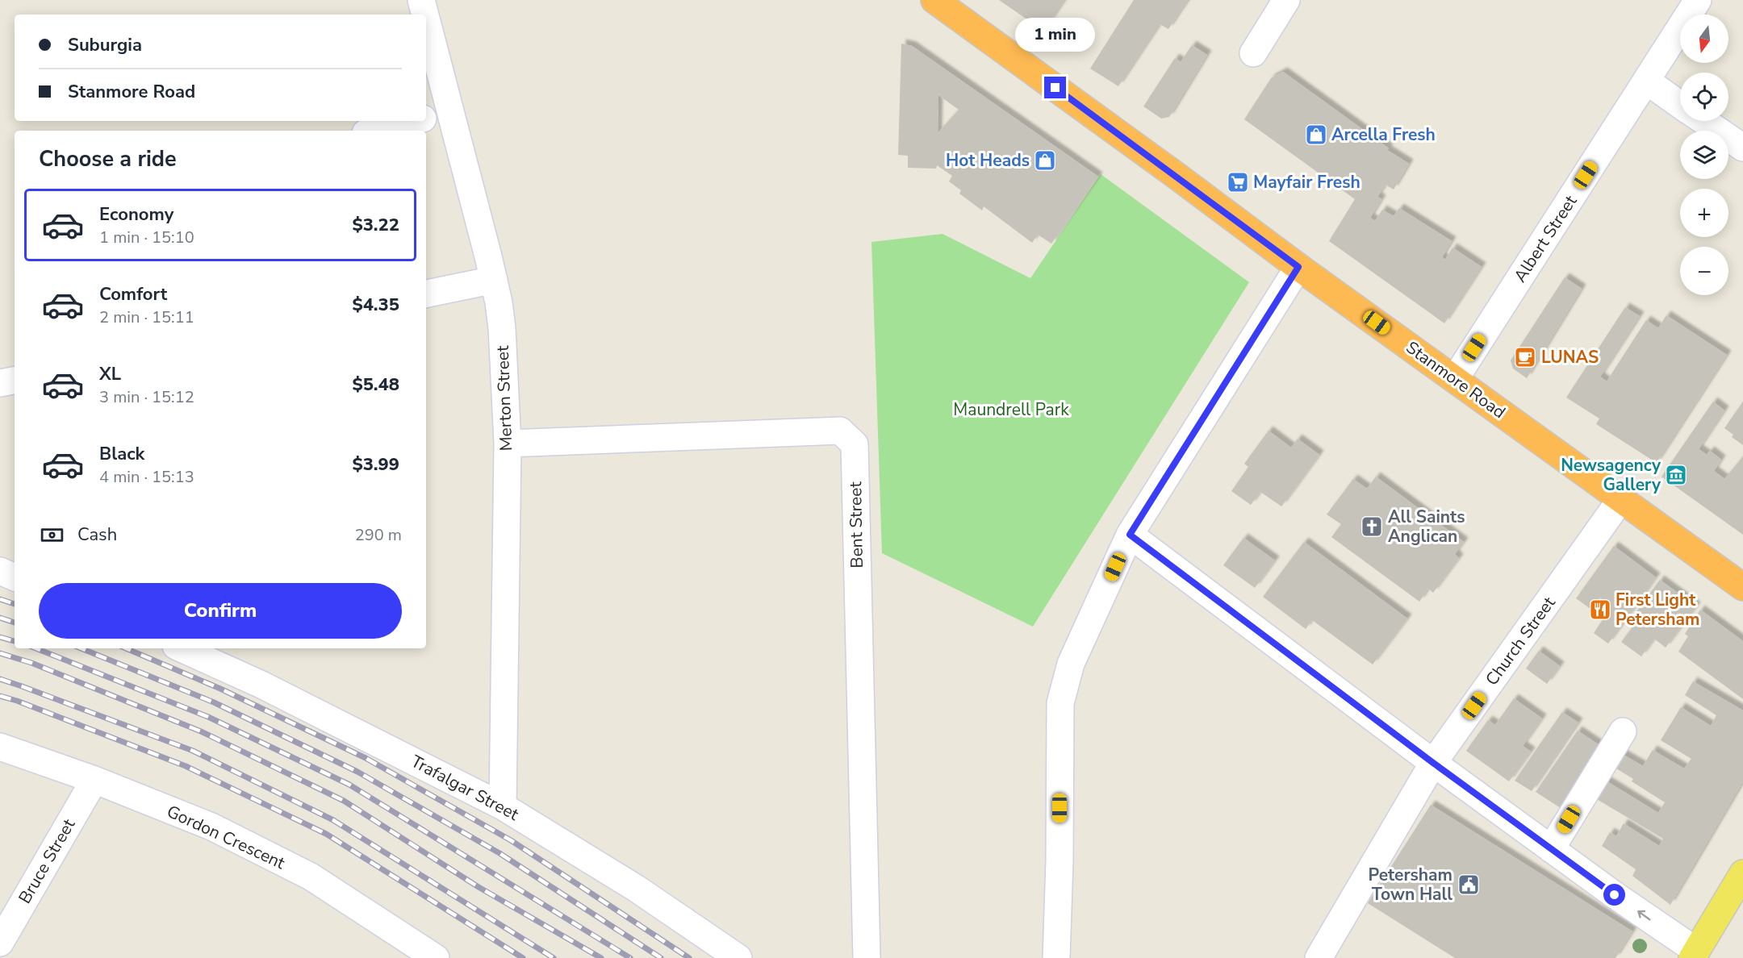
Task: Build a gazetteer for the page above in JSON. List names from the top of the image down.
{
  "streets": {
    "highway": ["Stanmore Road"],
    "street": [
      "Albert Street",
      "Merton Street",
      "Bent Street",
      "Church Street",
      "Trafalgar Street",
      "Gordon Crescent",
      "Bruce Street"
    ]
  },
  "crossings": [
    ["Albert Street", "Stanmore Road"],
    ["Stanmore Road", "Church Street"],
    ["Merton Street", "Bent Street"],
    ["Merton Street", "Trafalgar Street"],
    ["Gordon Crescent", "Bruce Street"]
  ],
  "parks": ["Maundrell Park"],
  "places": {
    "shop": ["Arcella Fresh", "Hot Heads"],
    "supermarket": ["Mayfair Fresh"],
    "cafe": ["LUNAS"],
    "museum": ["Newsagency Gallery"],
    "church": ["All Saints Anglican"],
    "restaurant": ["First Light Petersham"],
    "public building": ["Petersham Town Hall"]
  },
  "north": "bottom",
  "page": {
    "map_buttons": ["+", "−"],
    "banner": ["Suburgia", "Stanmore Road"],
    "bubble": "1 min",
    "heading": "Choose a ride",
    "list": [
      {
        "name": "Economy",
        "note": "1 min · 15:10",
        "value": "$3.22"
      },
      {
        "name": "Comfort",
        "note": "2 min · 15:11",
        "value": "$4.35"
      },
      {
        "name": "XL",
        "note": "3 min · 15:12",
        "value": "$5.48"
      },
      {
        "name": "Black",
        "note": "4 min · 15:13",
        "value": "$3.99"
      }
    ],
    "pay": ["Cash", "290 m"],
    "buttons": "Confirm"
  }
}
